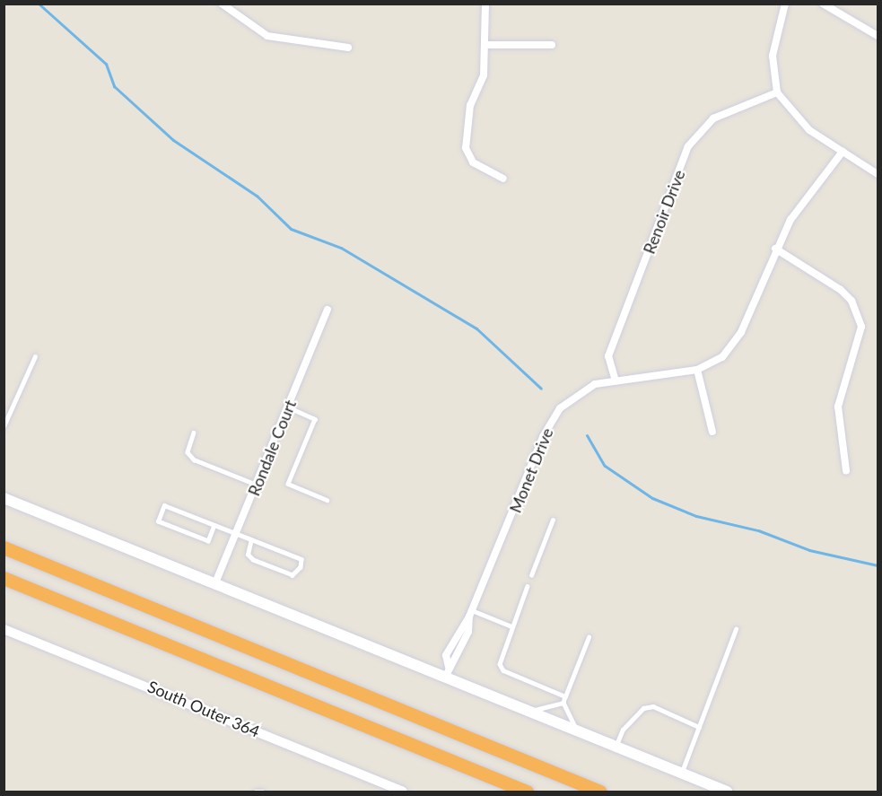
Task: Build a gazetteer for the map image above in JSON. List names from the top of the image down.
{
  "streets": {
    "street": [
      "Renoir Drive",
      "Rondale Court",
      "Monet Drive",
      "South Outer 364"
    ]
  },
  "crossings": [
    ["Renoir Drive", "Monet Drive"]
  ]
}
